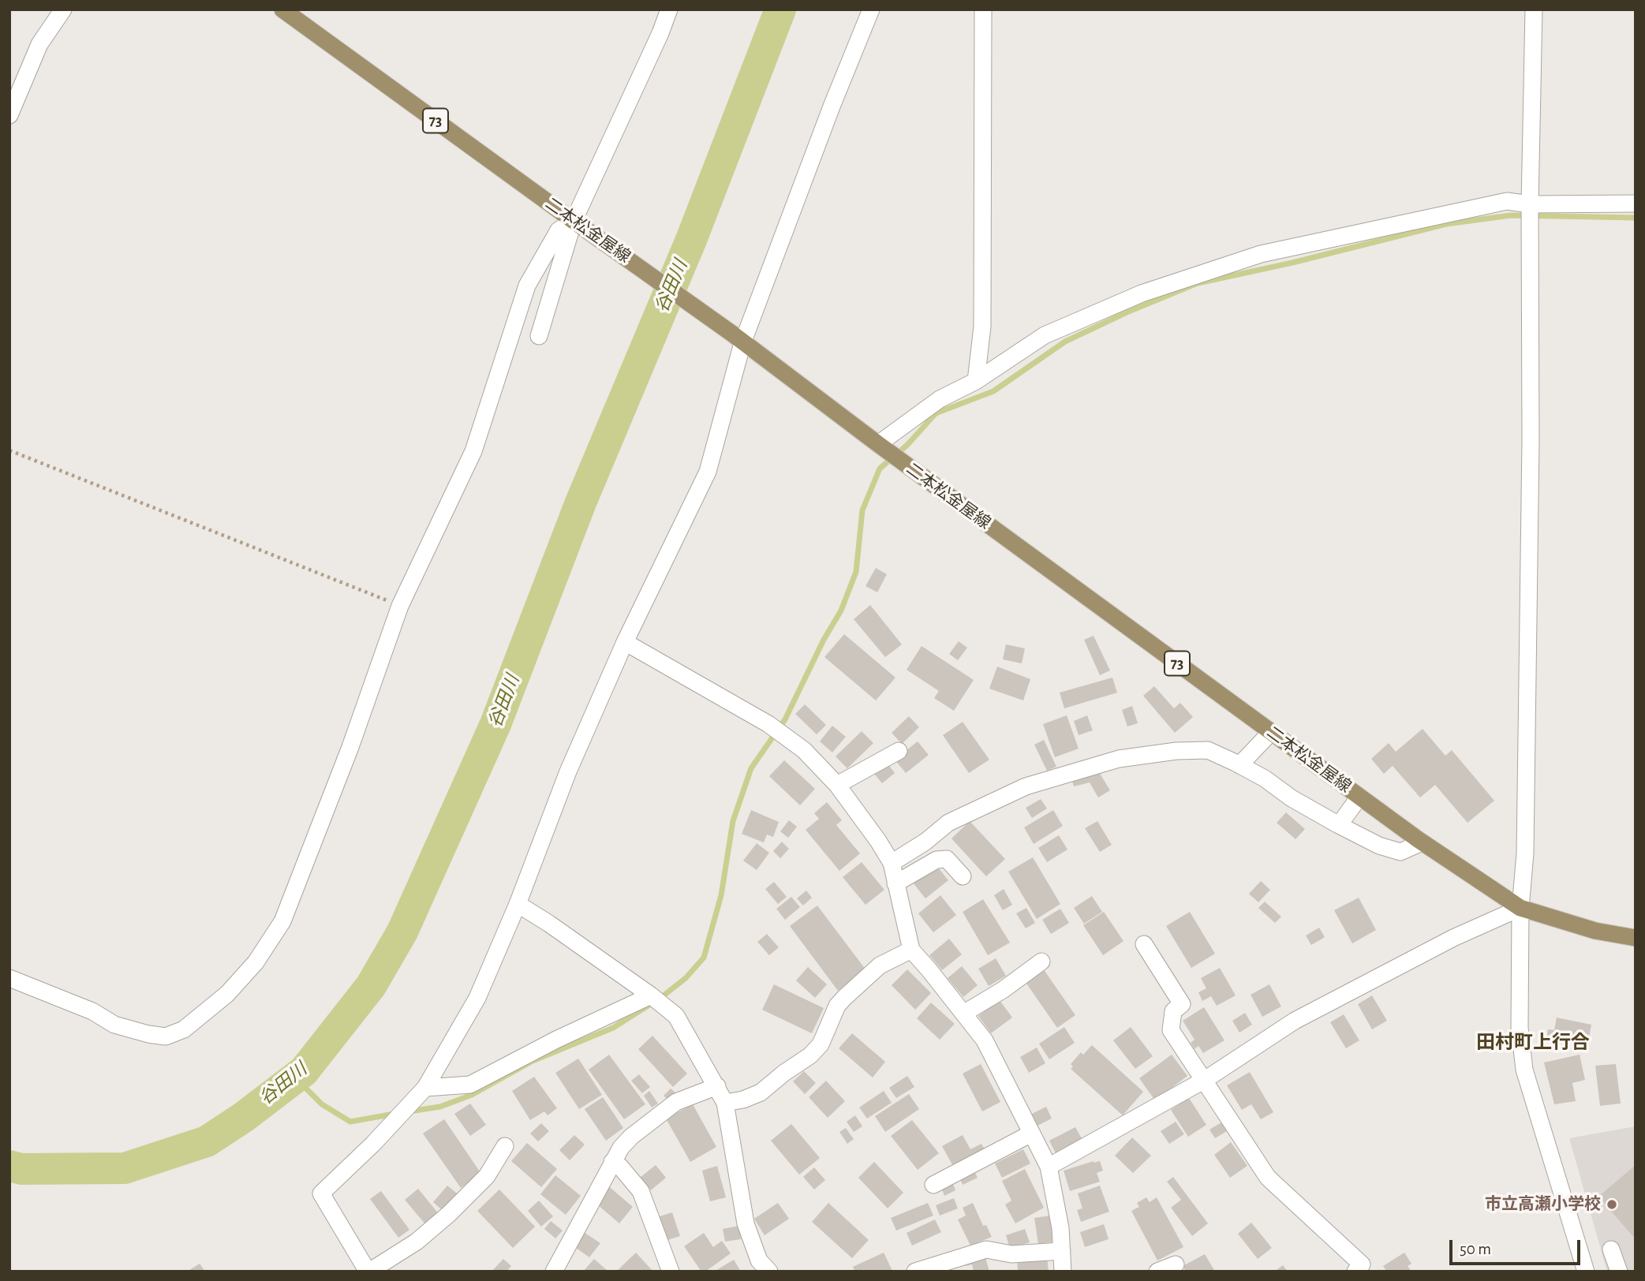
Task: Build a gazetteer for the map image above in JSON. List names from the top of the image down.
{
  "streets": {
    "main road": ["73", "二本松金屋線"]
  },
  "districts": ["田村町上行合"],
  "water": ["谷田川"],
  "places": ["市立高瀬小学校"],
  "scale_bar": "50 m"
}
